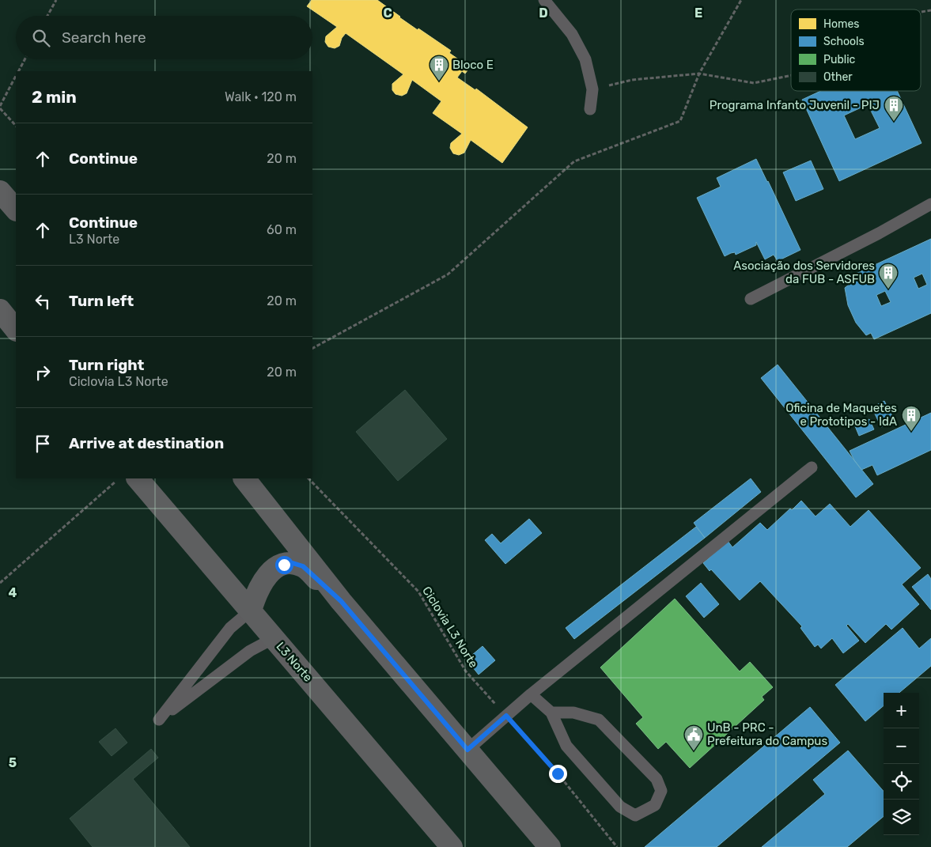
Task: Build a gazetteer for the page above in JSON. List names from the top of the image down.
{
  "streets": {
    "main road": ["L3 Norte"],
    "path": ["Ciclovia L3 Norte"]
  },
  "places": {
    "building": [
      "Bloco E",
      "Programa Infanto Juvenil - PIJ",
      "Asociação dos Servidores da FUB - ASFUB",
      "Oficina de Maquetes e Prototipos - IdA"
    ],
    "public building": ["UnB - PRC - Prefeitura do Campus"]
  },
  "legend": [
    "Homes",
    "Schools",
    "Public",
    "Other"
  ],
  "page": {
    "search": "Search here",
    "heading": ["2 min", "Walk · 120 m"],
    "list": [
      ["Continue", "20 m"],
      ["Continue", "L3 Norte", "60 m"],
      ["Turn left", "20 m"],
      ["Turn right", "Ciclovia L3 Norte", "20 m"],
      "Arrive at destination"
    ],
    "map_buttons": ["+", "−"]
  },
  "grid": {
    "columns": ["C", "D", "E"],
    "rows": ["4", "5"]
  }
}
